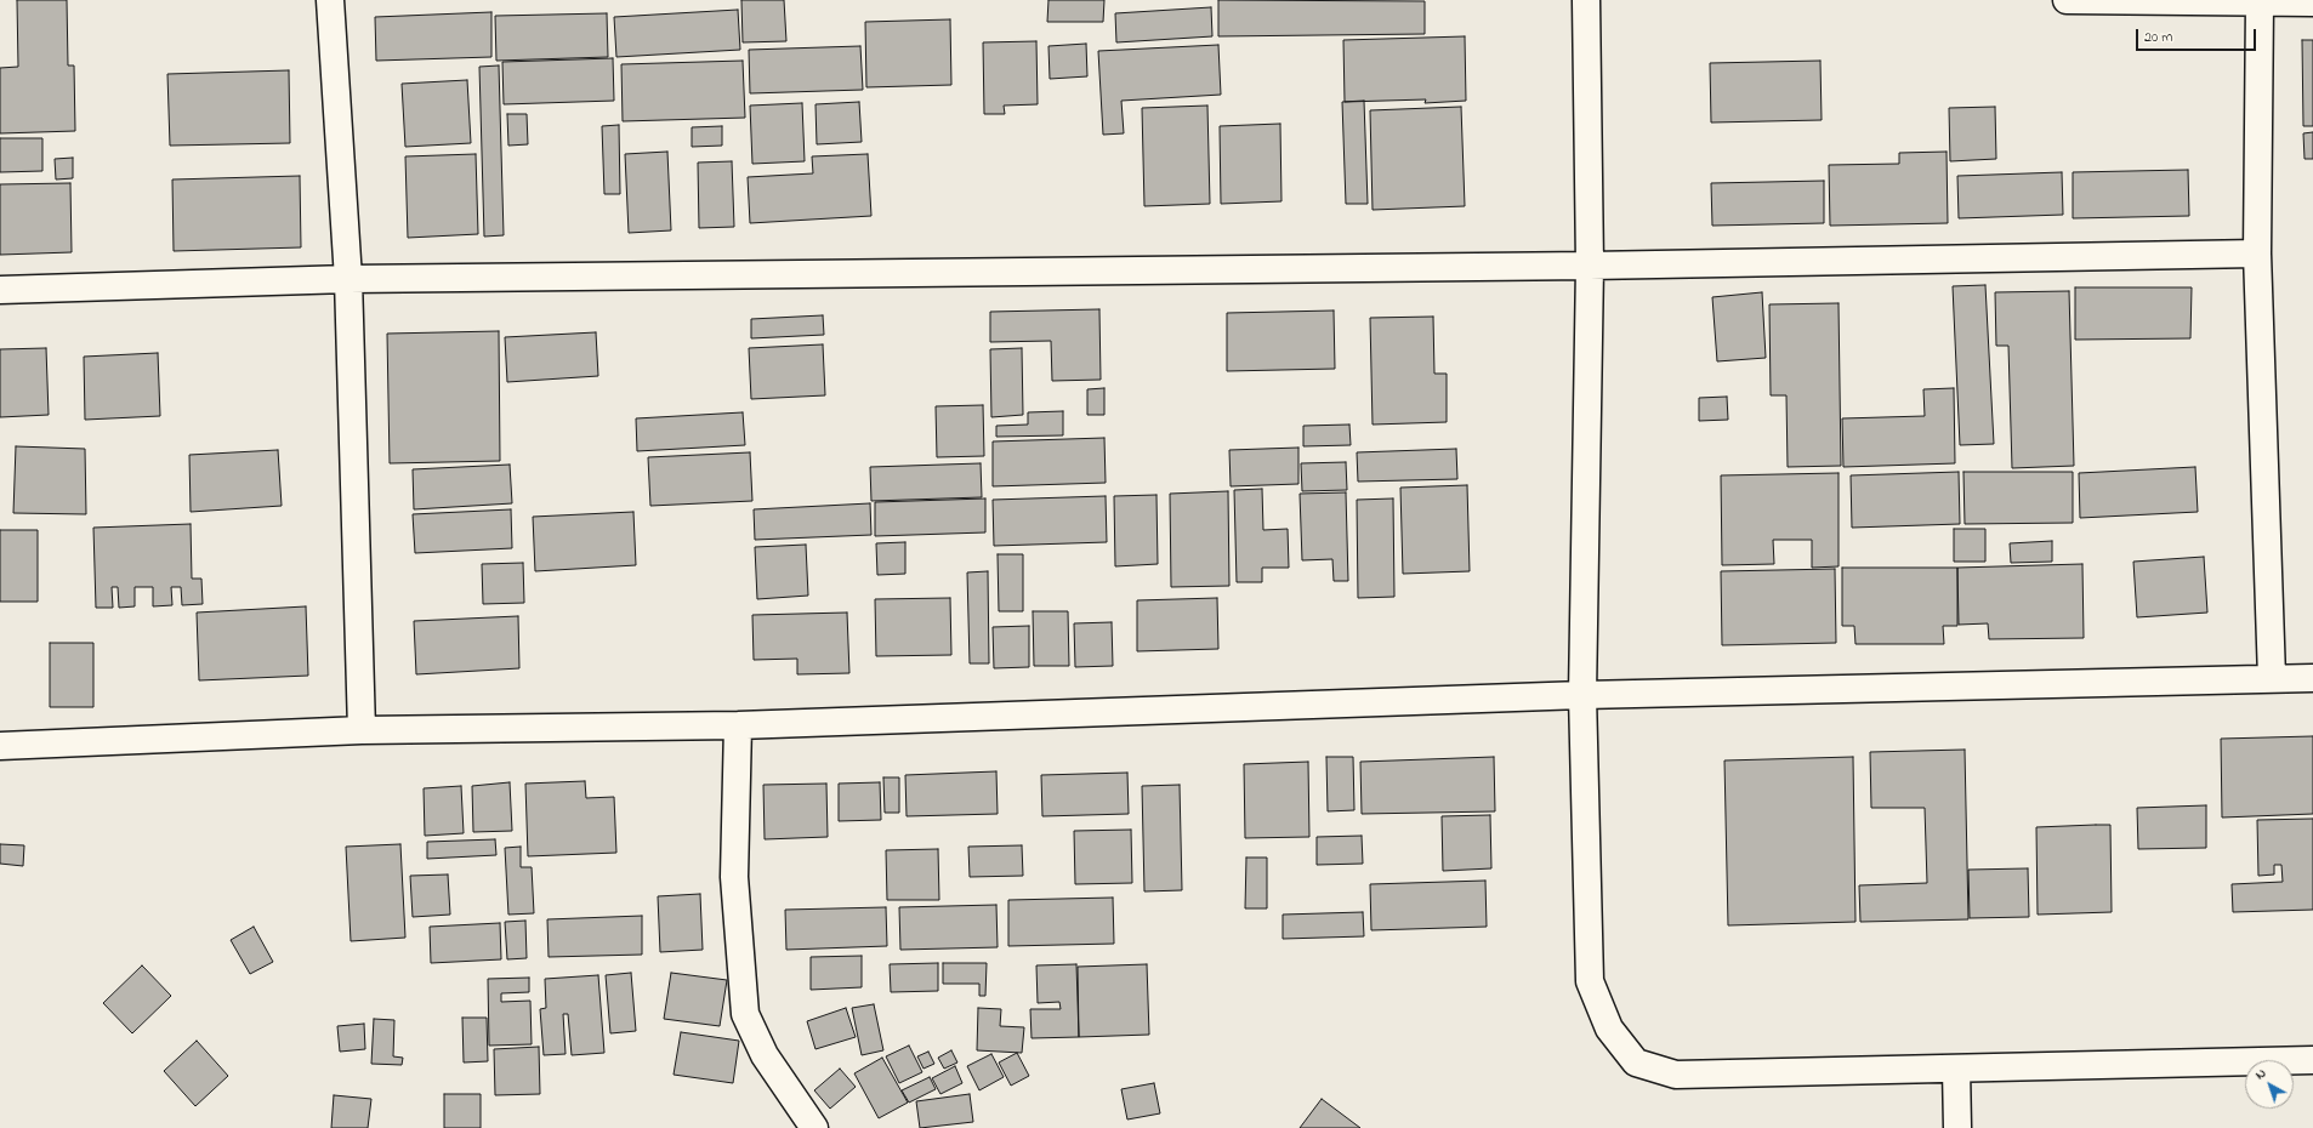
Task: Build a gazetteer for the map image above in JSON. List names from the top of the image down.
{
  "scale_bar": "20 m",
  "north": "top left"
}
